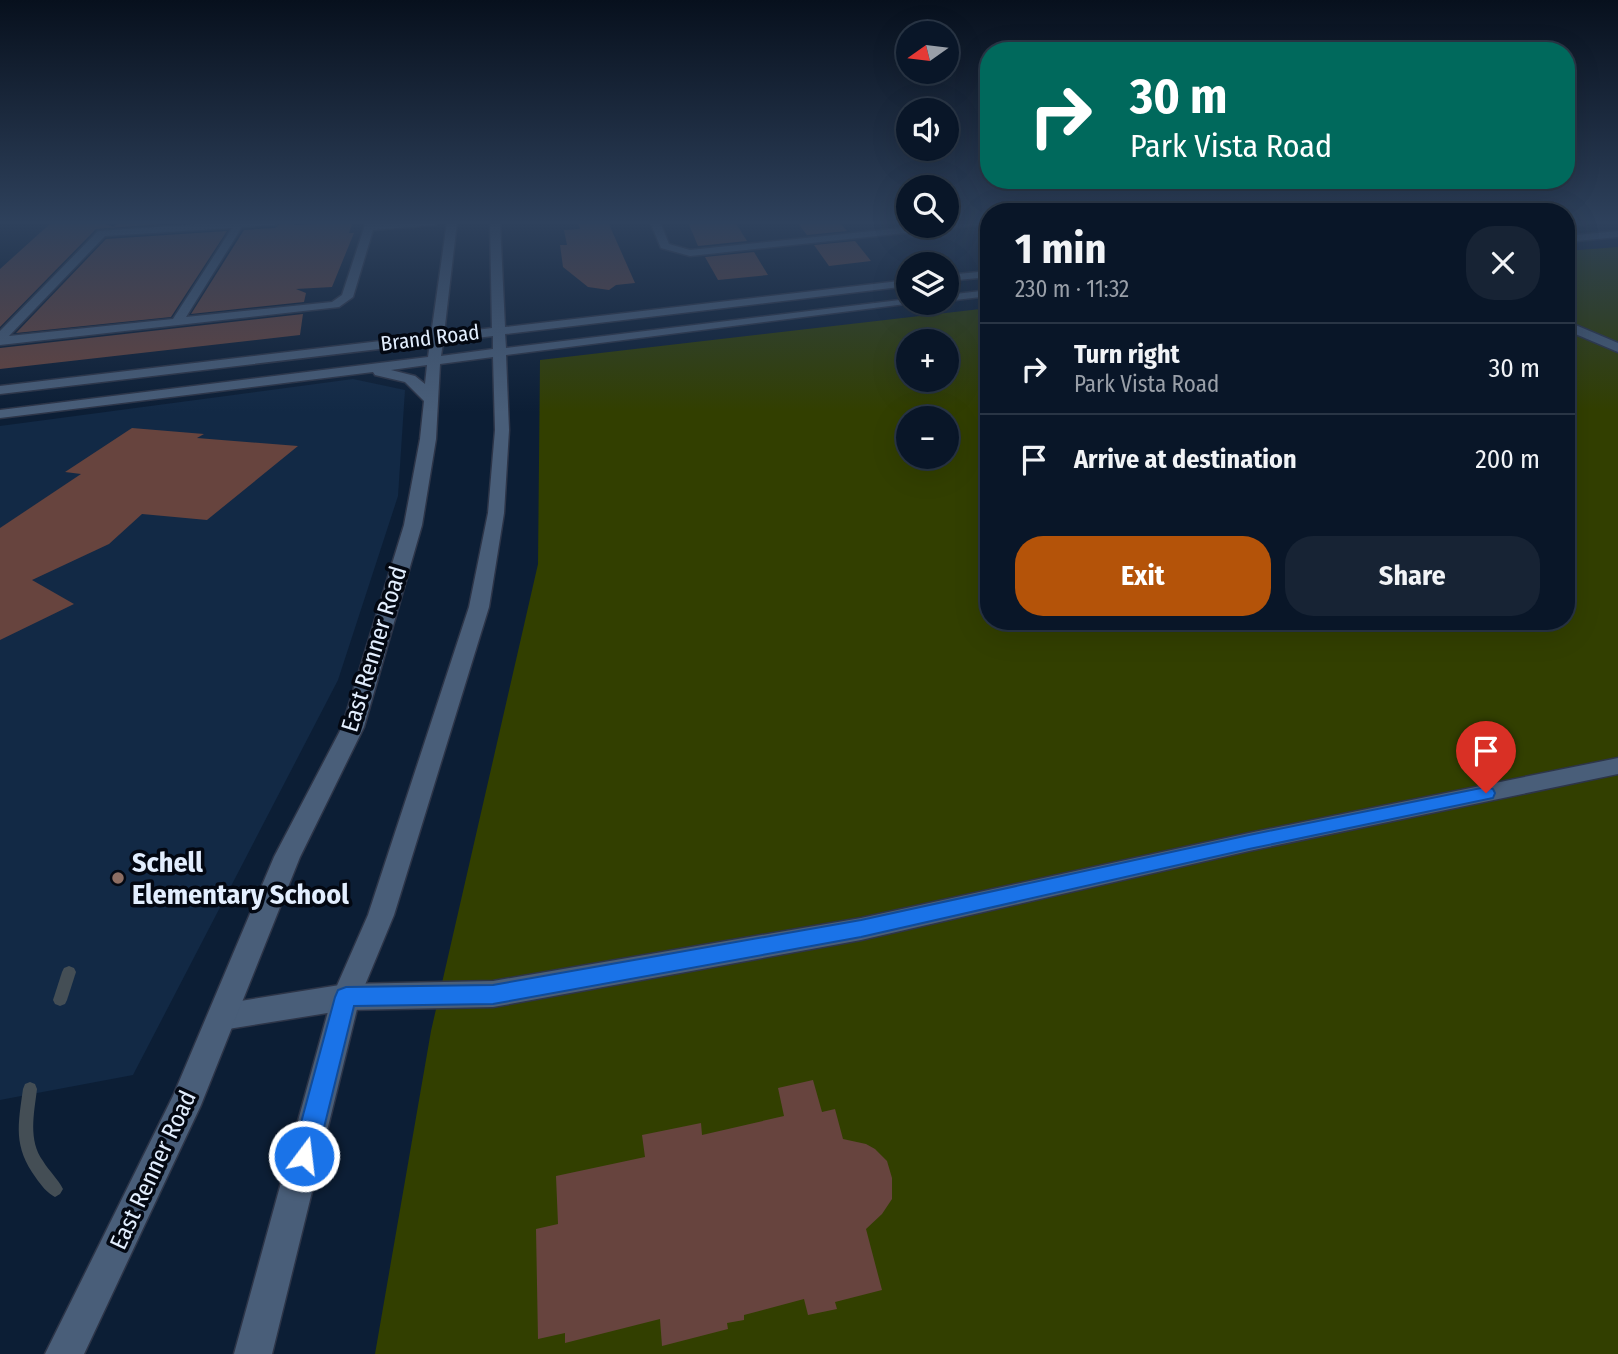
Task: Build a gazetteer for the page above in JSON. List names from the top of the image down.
{
  "streets": {
    "main road": ["Brand Road", "East Renner Road"]
  },
  "crossings": [
    ["Brand Road", "East Renner Road"]
  ],
  "places": ["Schell Elementary School"],
  "north": "left",
  "page": {
    "map_buttons": ["+", "−"],
    "turn": ["30 m", "Park Vista Road"],
    "heading": ["1 min", "230 m · 11:32"],
    "list": [
      {
        "name": "Turn right",
        "note": "Park Vista Road",
        "value": "30 m"
      },
      {
        "name": "Arrive at destination",
        "value": "200 m"
      }
    ],
    "buttons": ["Exit", "Share"]
  }
}
